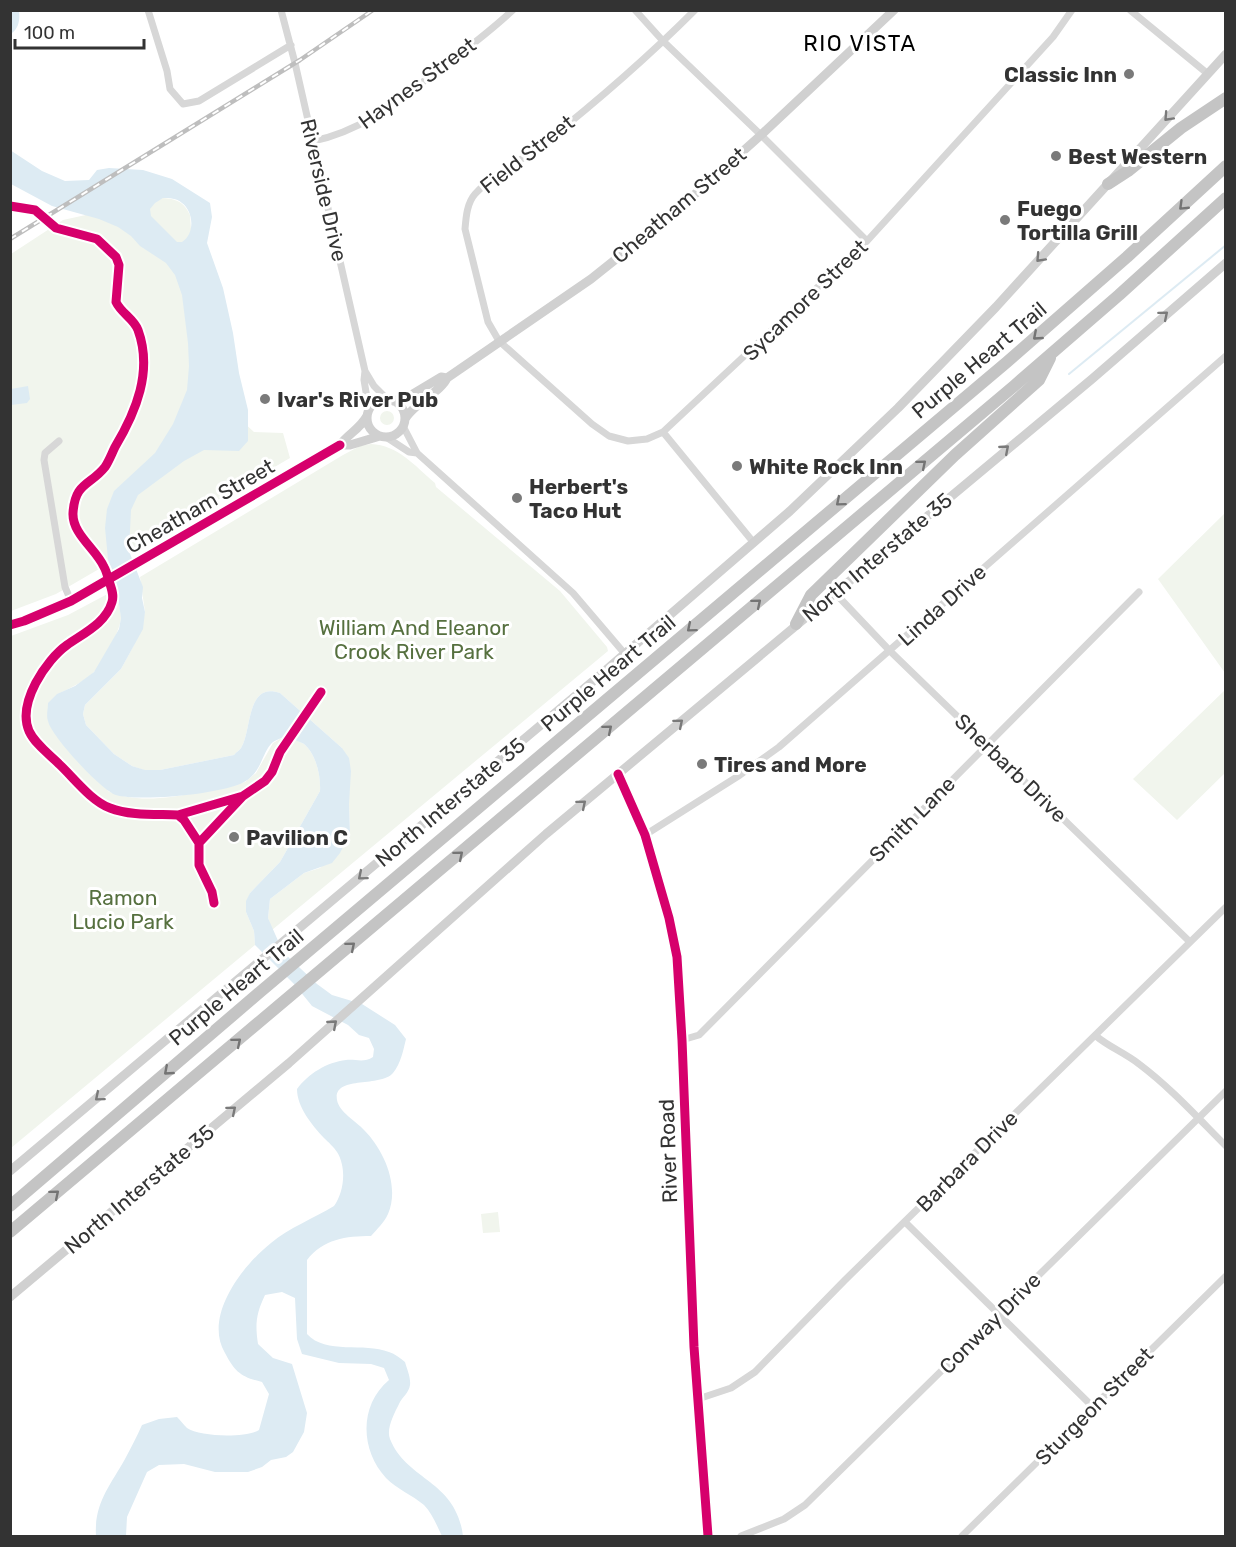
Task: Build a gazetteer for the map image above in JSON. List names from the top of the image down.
{
  "streets": {
    "highway": ["Purple Heart Trail"],
    "main road": ["Cheatham Street", "North Interstate 35", "River Road"],
    "street": [
      "Haynes Street",
      "Field Street",
      "Riverside Drive",
      "Sycamore Street",
      "Linda Drive",
      "Sherbarb Drive",
      "Smith Lane",
      "Barbara Drive",
      "Conway Drive",
      "Sturgeon Street"
    ]
  },
  "crossings": [
    ["Haynes Street", "Riverside Drive"],
    ["Field Street", "Cheatham Street"],
    ["Field Street", "Sycamore Street"],
    ["Riverside Drive", "Cheatham Street"],
    ["Cheatham Street", "Sycamore Street"],
    ["North Interstate 35", "Sherbarb Drive"],
    ["North Interstate 35", "River Road"],
    ["Linda Drive", "Sherbarb Drive"],
    ["Linda Drive", "River Road"],
    ["Sherbarb Drive", "Smith Lane"],
    ["Sherbarb Drive", "Barbara Drive"],
    ["Smith Lane", "River Road"],
    ["River Road", "Barbara Drive"]
  ],
  "districts": ["RIO VISTA"],
  "parks": ["William And Eleanor Crook River Park", "Ramon Lucio Park"],
  "places": [
    "Classic Inn",
    "Best Western",
    "Fuego Tortilla Grill",
    "Ivar's River Pub",
    "White Rock Inn",
    "Herbert's Taco Hut",
    "Tires and More",
    "Pavilion C"
  ],
  "scale_bar": "100 m"
}
